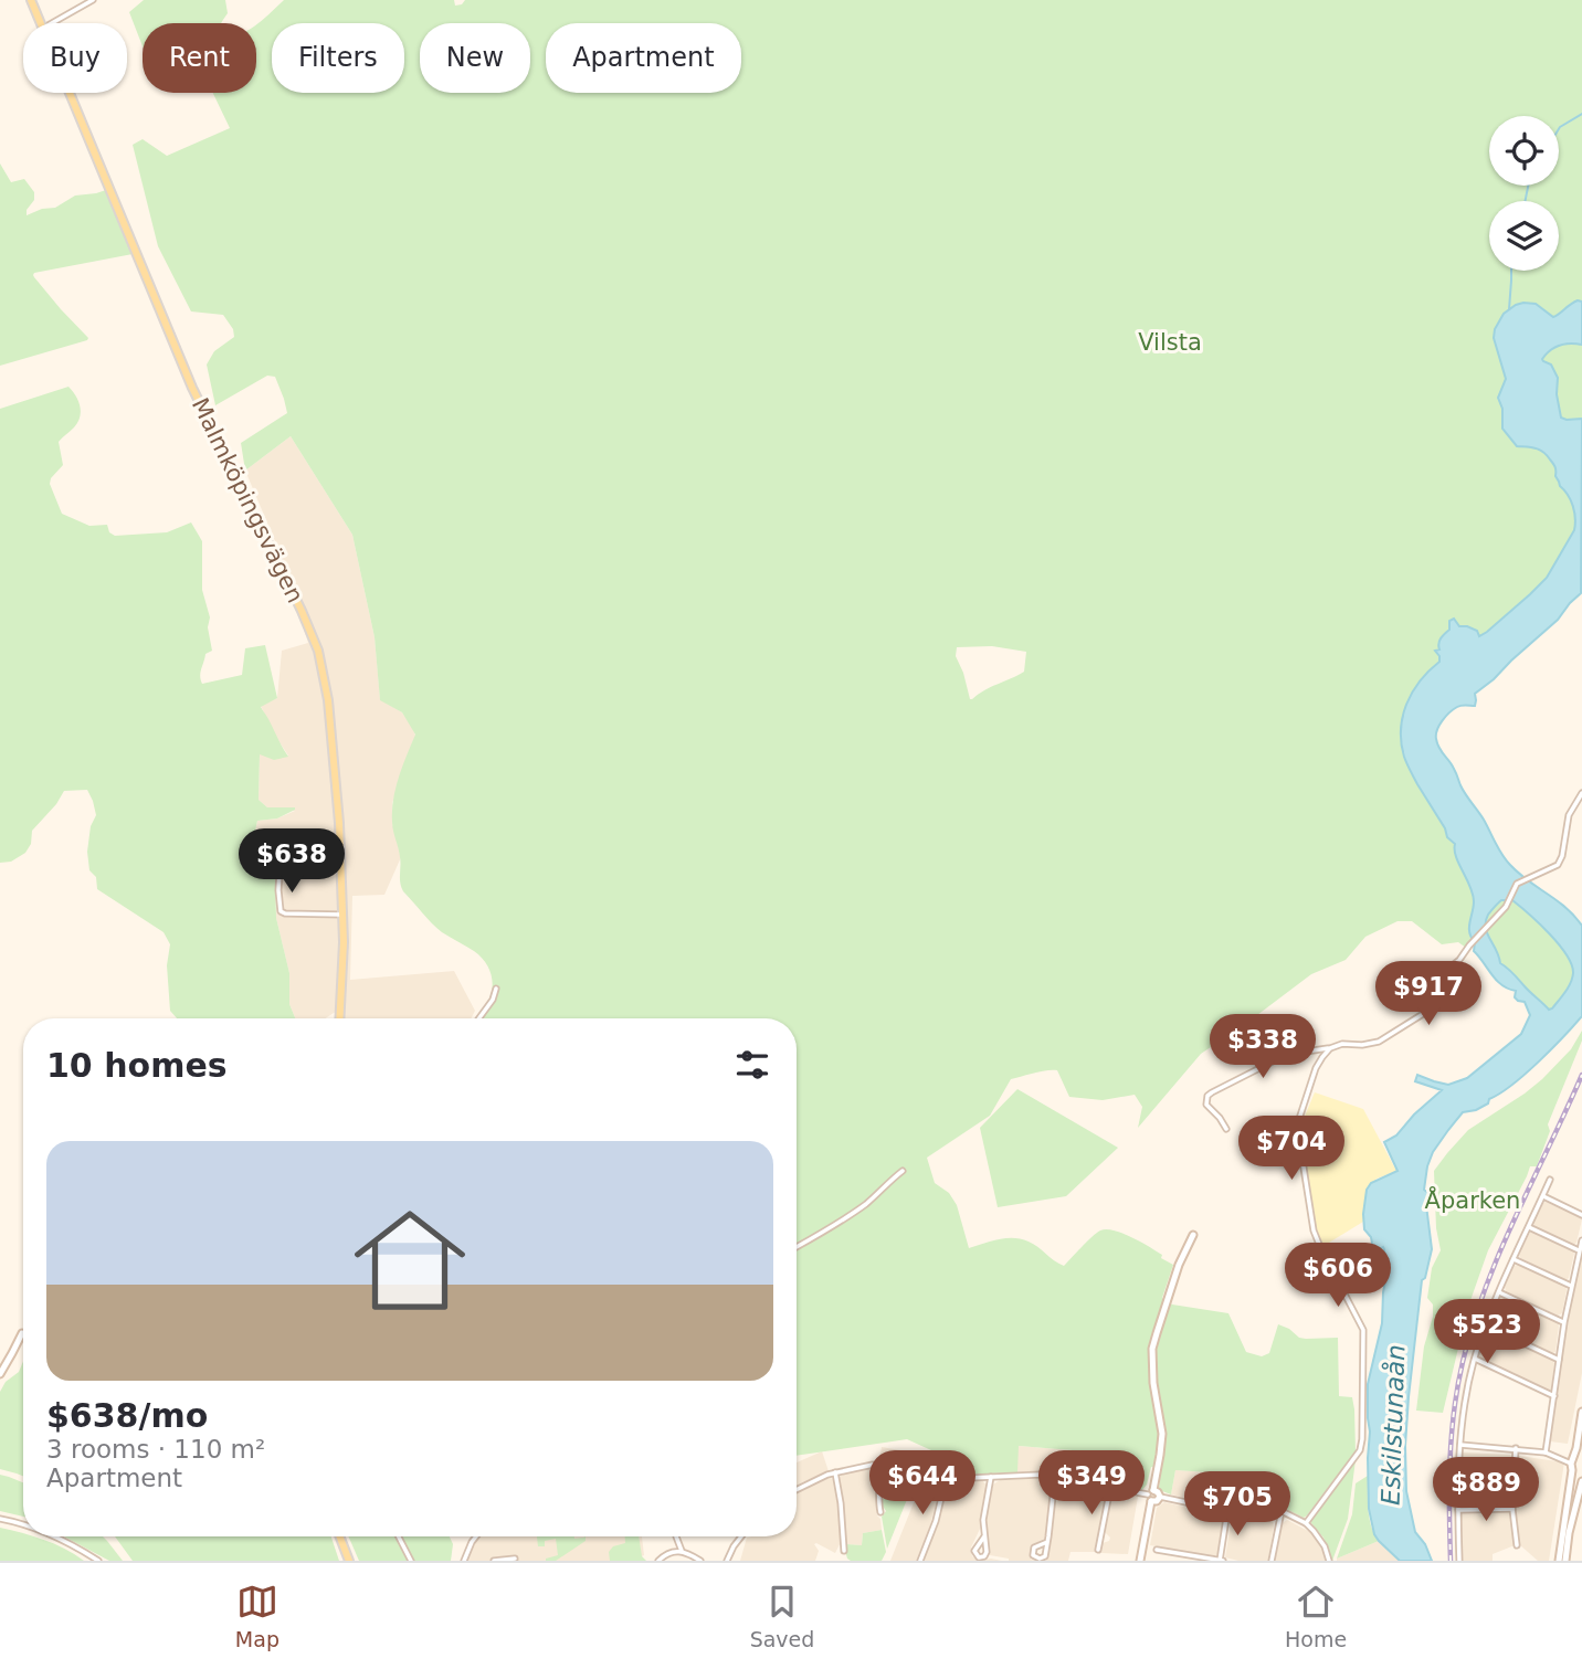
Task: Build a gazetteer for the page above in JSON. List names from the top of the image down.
{
  "streets": {
    "main road": ["Malmköpingsvägen"]
  },
  "water": ["Eskilstunaån"],
  "parks": ["Vilsta", "Åparken"],
  "page": {
    "chip": [
      "Buy",
      "Rent",
      "Filters",
      "New",
      "Apartment"
    ],
    "price": [
      "$638",
      "$917",
      "$338",
      "$704",
      "$606",
      "$523",
      "$644",
      "$349",
      "$889",
      "$705"
    ],
    "heading": "10 homes",
    "list": [
      {
        "name": "$638/mo",
        "note": "3 rooms · 110 m² · Apartment"
      }
    ],
    "tabs": ["Map", "Saved", "Home"]
  }
}
